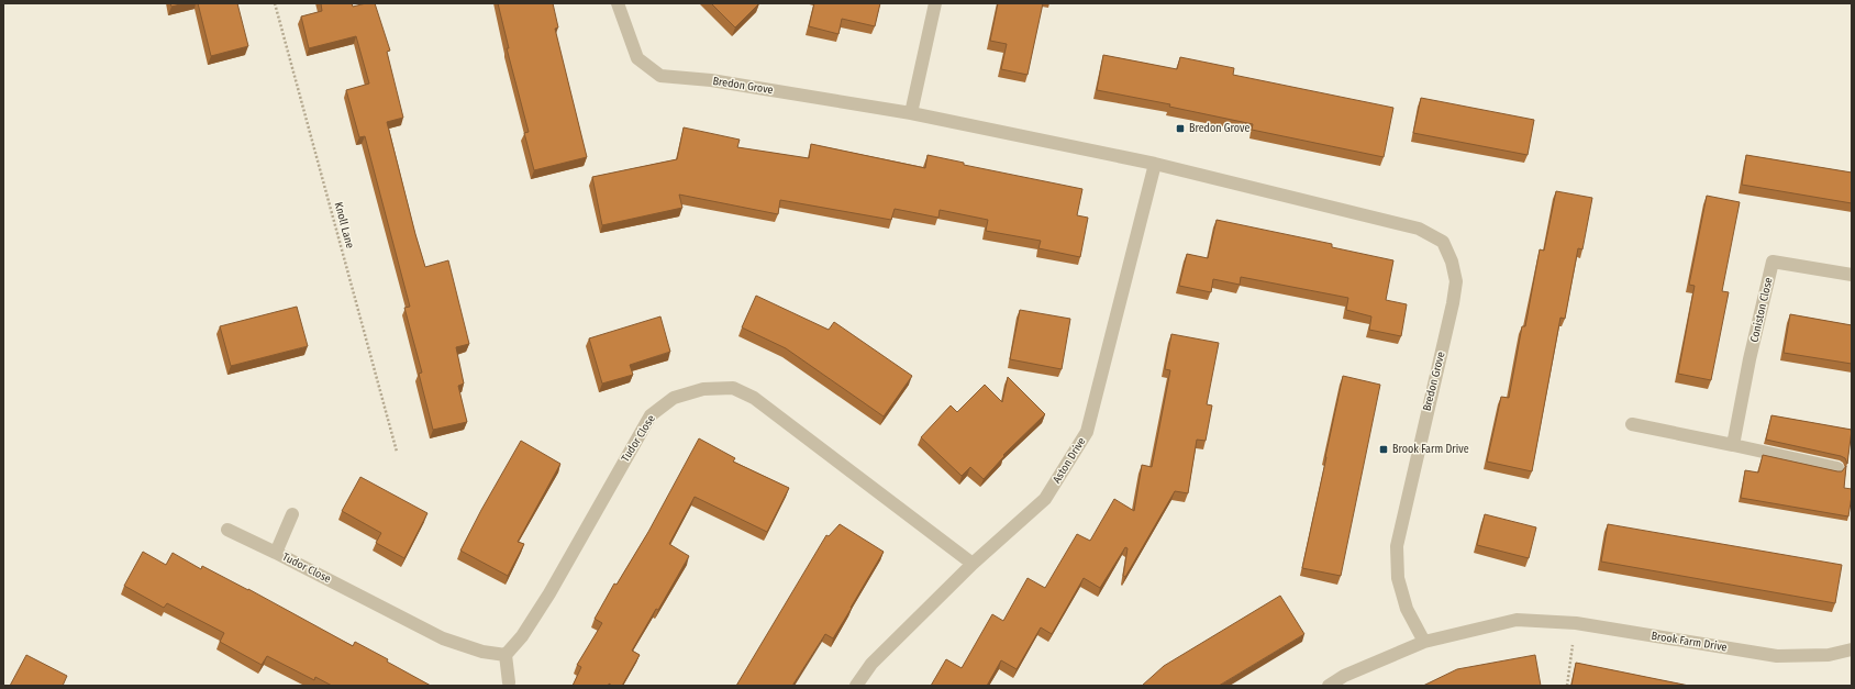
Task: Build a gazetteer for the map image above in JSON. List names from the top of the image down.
{
  "streets": {
    "street": [
      "Bredon Grove",
      "Coniston Close",
      "Tudor Close",
      "Aston Drive",
      "Brook Farm Drive"
    ],
    "path": ["Knoll Lane"]
  },
  "crossings": [
    ["Bredon Grove", "Aston Drive"],
    ["Bredon Grove", "Brook Farm Drive"],
    ["Tudor Close", "Aston Drive"]
  ],
  "places": {
    "transit": ["Bredon Grove", "Brook Farm Drive"]
  }
}
